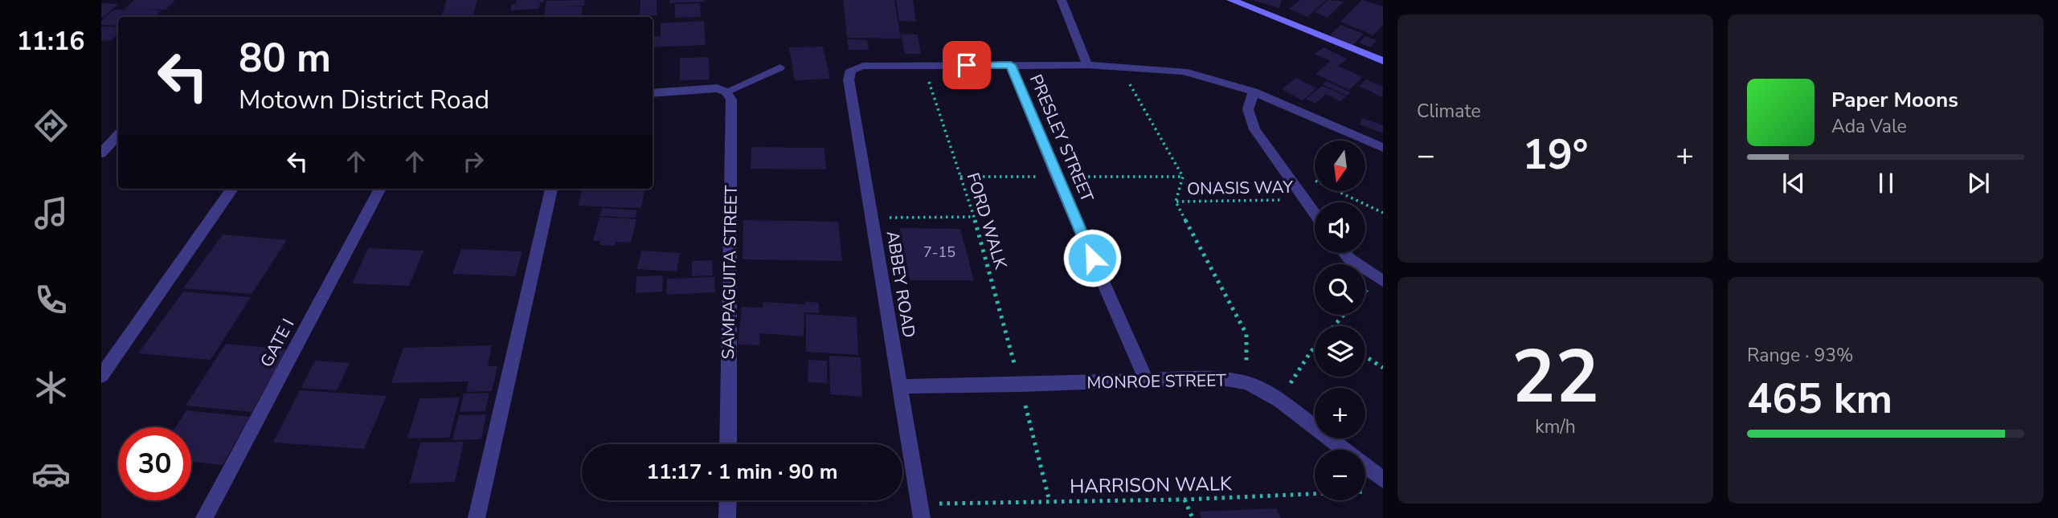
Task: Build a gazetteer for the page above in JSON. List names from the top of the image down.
{
  "streets": {
    "street": [
      "PRESLEY STREET",
      "SAMPAGUITA STREET",
      "ABBEY ROAD",
      "GATE I",
      "MONROE STREET"
    ],
    "path": ["ONASIS WAY", "FORD WALK", "HARRISON WALK"]
  },
  "crossings": [
    ["PRESLEY STREET", "MONROE STREET"],
    ["FORD WALK", "ABBEY ROAD"],
    ["FORD WALK", "MONROE STREET"],
    ["FORD WALK", "HARRISON WALK"],
    ["ABBEY ROAD", "MONROE STREET"],
    ["ABBEY ROAD", "HARRISON WALK"],
    ["MONROE STREET", "HARRISON WALK"]
  ],
  "house_numbers": ["7-15"],
  "north": "bottom",
  "page": {
    "tabs": "11:16",
    "tile": [
      "Climate",
      ["22", "km/h"],
      ["Range · 93%", "465 km"]
    ],
    "turn": ["80 m", "Motown District Road"],
    "song": ["Paper Moons", "Ada Vale"],
    "heat": ["−", "19°", "+"],
    "map_buttons": ["+", "−"],
    "limit": "30",
    "trip": "11:17 · 1 min · 90 m"
  }
}
